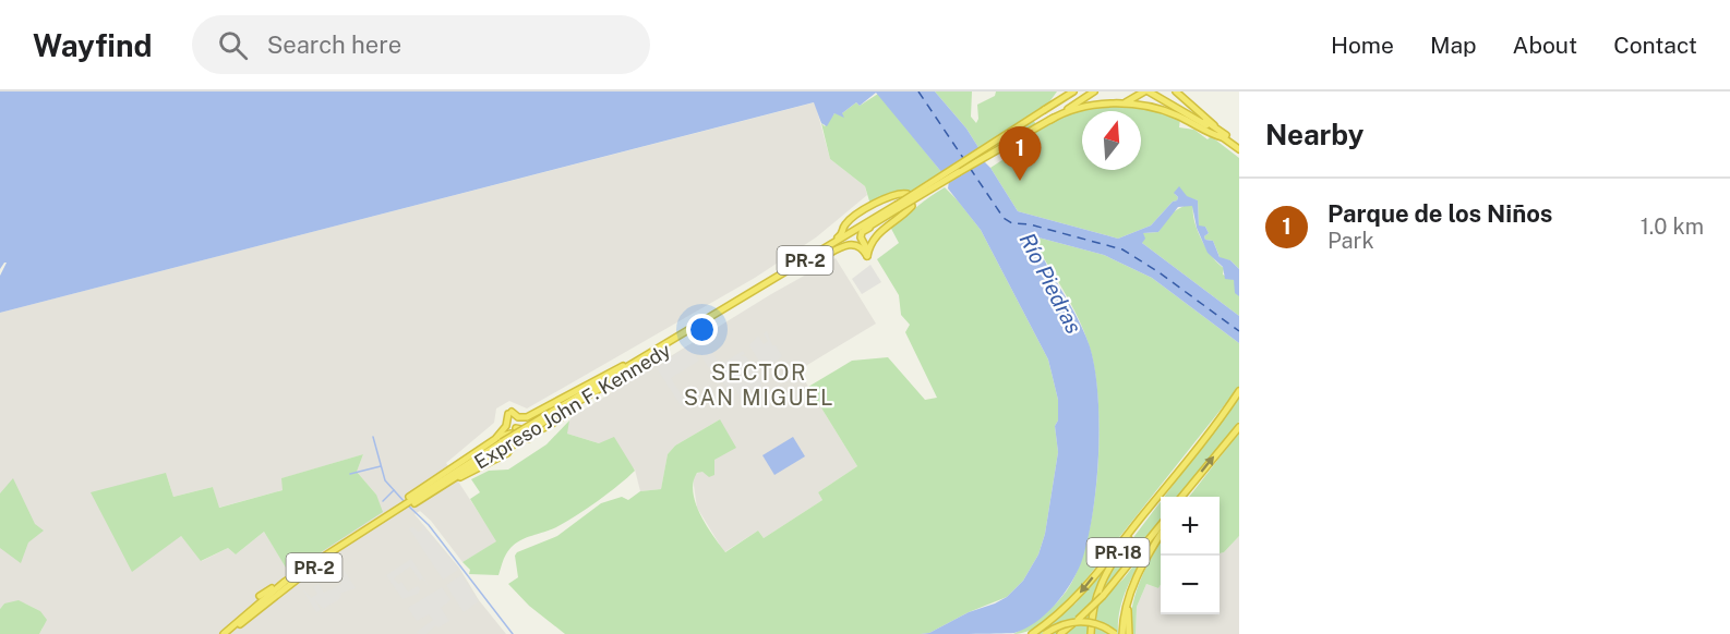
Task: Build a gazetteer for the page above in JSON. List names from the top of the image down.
{
  "streets": {
    "highway": ["PR-2", "Expreso John F. Kennedy", "PR-18"]
  },
  "districts": ["SECTOR SAN MIGUEL"],
  "water": ["Río Piedras"],
  "north": "top",
  "page": {
    "header": "Wayfind",
    "search": "Search here",
    "nav": [
      "Home",
      "Map",
      "About",
      "Contact"
    ],
    "heading": "Nearby",
    "pins": "1",
    "list": [
      {
        "mark": "1",
        "name": "Parque de los Niños",
        "note": "Park",
        "value": "1.0 km"
      }
    ],
    "map_buttons": ["+", "−"]
  }
}
